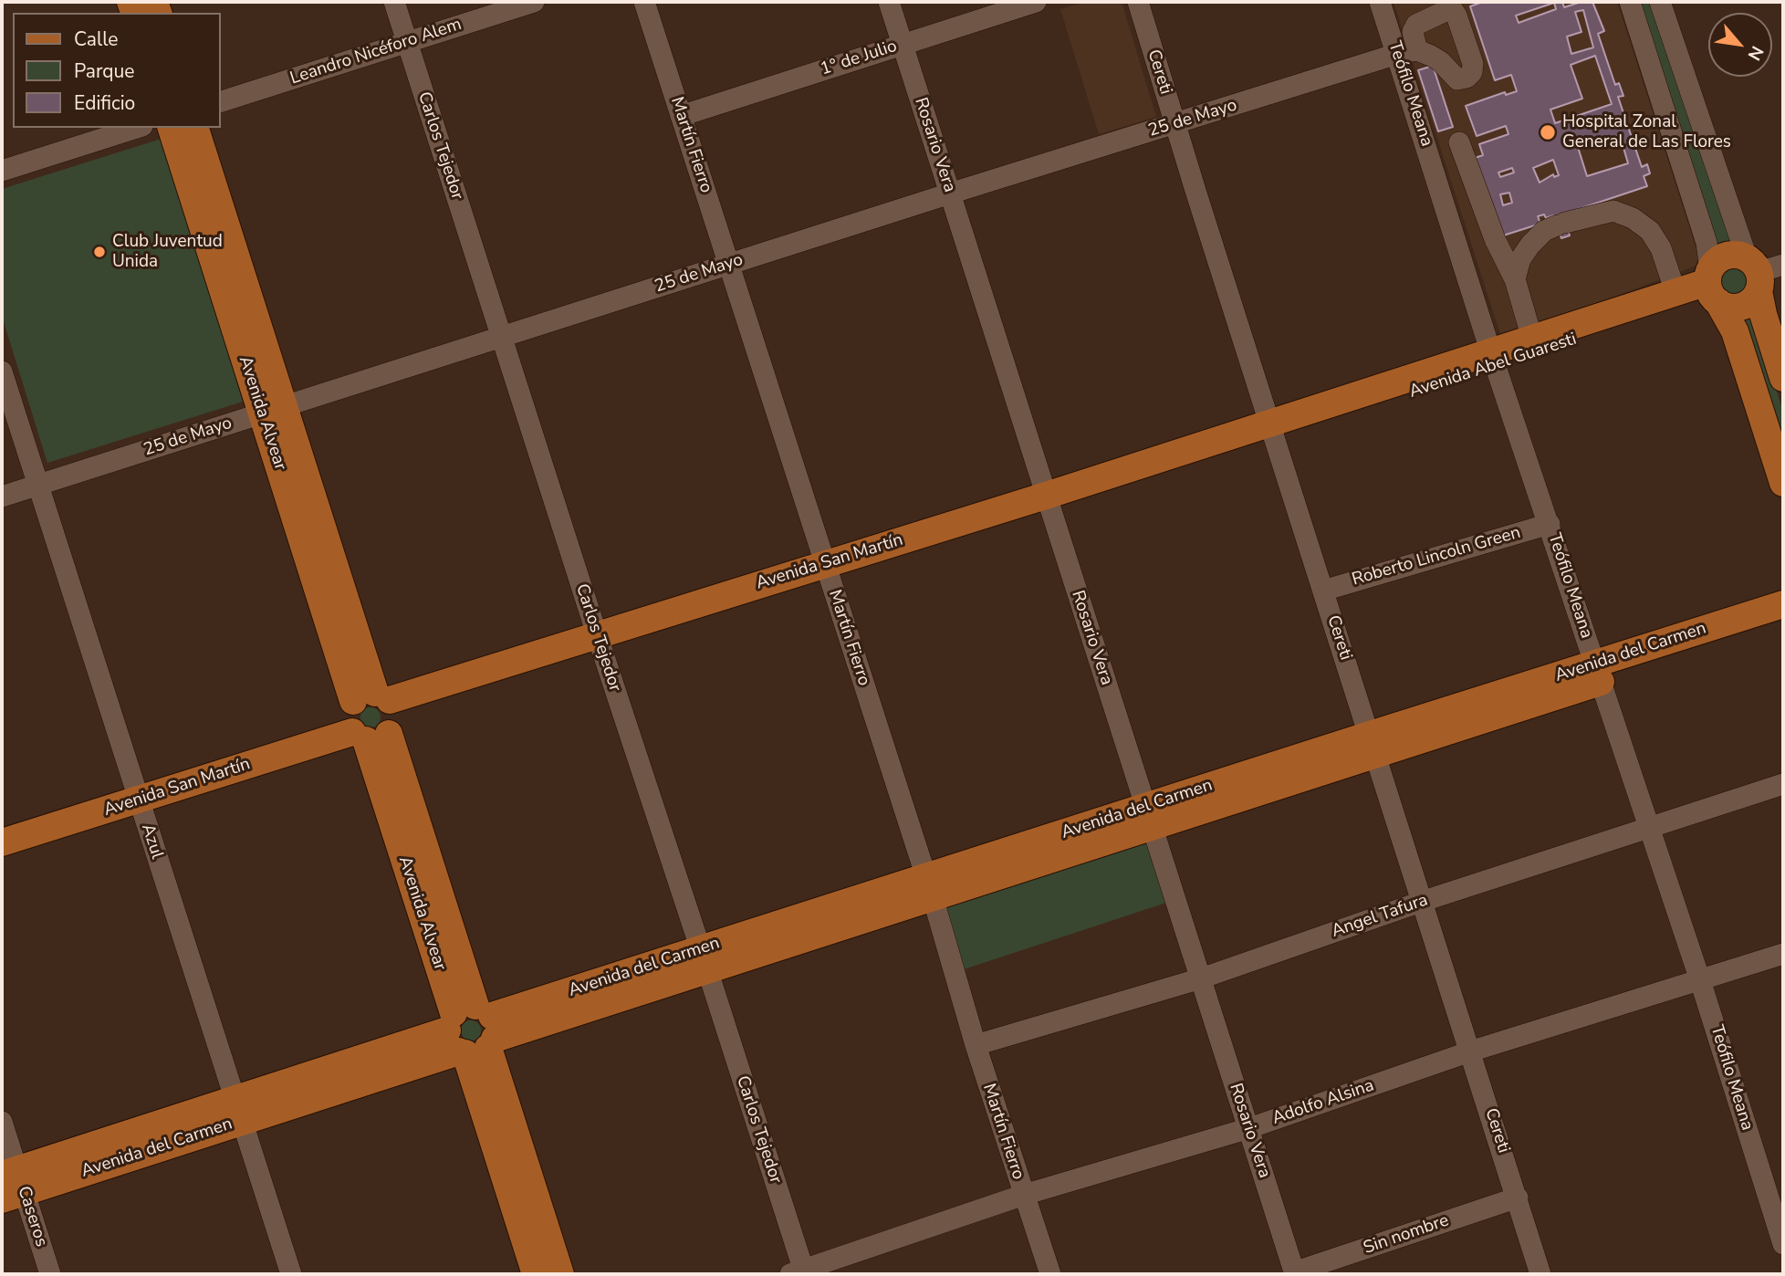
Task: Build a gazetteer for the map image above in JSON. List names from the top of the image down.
{
  "streets": {
    "main road": [
      "Avenida Abel Guaresti",
      "Avenida Alvear",
      "Avenida San Martín",
      "Avenida del Carmen"
    ],
    "street": [
      "Leandro Nicéforo Alem",
      "1° de Julio",
      "Cereti",
      "Teófilo Meana",
      "25 de Mayo",
      "Martín Fierro",
      "Rosario Vera",
      "Carlos Tejedor",
      "Roberto Lincoln Green",
      "Azul",
      "Angel Tafura",
      "Adolfo Alsina",
      "Caseros",
      "Sin nombre"
    ]
  },
  "crossings": [
    ["Leandro Nicéforo Alem", "Carlos Tejedor"],
    ["1° de Julio", "Martín Fierro"],
    ["1° de Julio", "Rosario Vera"],
    ["Cereti", "25 de Mayo"],
    ["Cereti", "Avenida Abel Guaresti"],
    ["Cereti", "Roberto Lincoln Green"],
    ["Cereti", "Avenida San Martín"],
    ["Cereti", "Avenida del Carmen"],
    ["Cereti", "Angel Tafura"],
    ["Cereti", "Adolfo Alsina"],
    ["Cereti", "Sin nombre"],
    ["Teófilo Meana", "25 de Mayo"],
    ["Teófilo Meana", "Avenida Abel Guaresti"],
    ["Teófilo Meana", "Roberto Lincoln Green"],
    ["Teófilo Meana", "Avenida del Carmen"],
    ["Teófilo Meana", "Angel Tafura"],
    ["Teófilo Meana", "Adolfo Alsina"],
    ["25 de Mayo", "Martín Fierro"],
    ["25 de Mayo", "Rosario Vera"],
    ["25 de Mayo", "Carlos Tejedor"],
    ["25 de Mayo", "Avenida Alvear"],
    ["25 de Mayo", "Azul"],
    ["Martín Fierro", "Avenida San Martín"],
    ["Martín Fierro", "Avenida del Carmen"],
    ["Martín Fierro", "Angel Tafura"],
    ["Martín Fierro", "Adolfo Alsina"],
    ["Rosario Vera", "Avenida San Martín"],
    ["Rosario Vera", "Avenida del Carmen"],
    ["Rosario Vera", "Angel Tafura"],
    ["Rosario Vera", "Adolfo Alsina"],
    ["Rosario Vera", "Sin nombre"],
    ["Carlos Tejedor", "Avenida San Martín"],
    ["Carlos Tejedor", "Avenida del Carmen"],
    ["Carlos Tejedor", "Adolfo Alsina"],
    ["Avenida Abel Guaresti", "Avenida San Martín"],
    ["Avenida Alvear", "Avenida San Martín"],
    ["Avenida Alvear", "Avenida del Carmen"],
    ["Avenida San Martín", "Azul"],
    ["Avenida del Carmen", "Azul"],
    ["Avenida del Carmen", "Caseros"]
  ],
  "places": ["Hospital Zonal General de Las Flores", "Club Juventud Unida"],
  "legend": ["Calle", "Parque", "Edificio"],
  "north": "bottom right"
}
